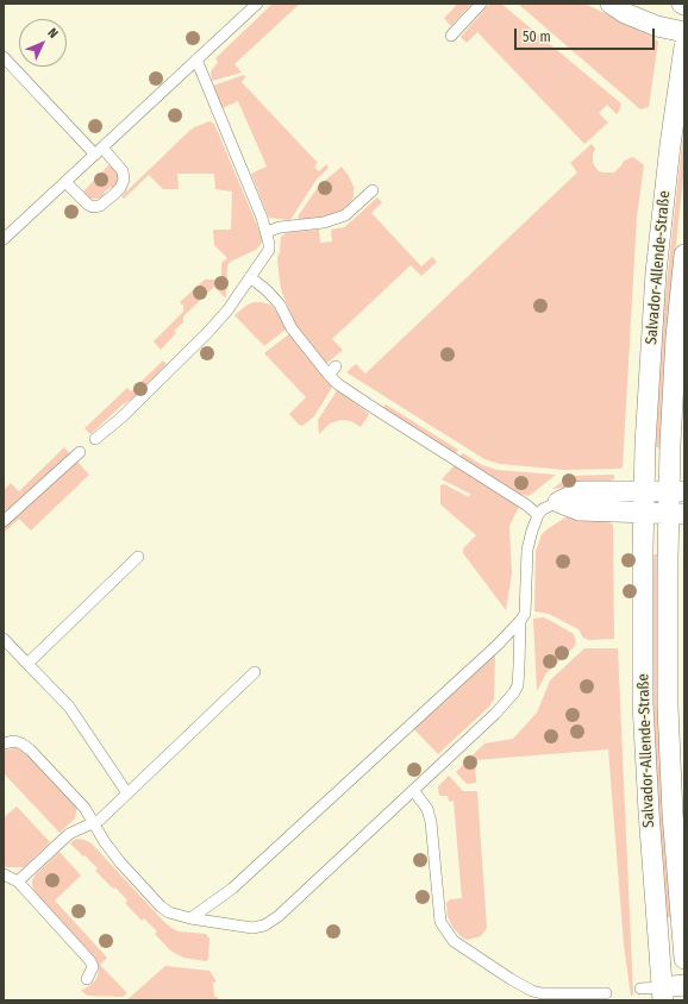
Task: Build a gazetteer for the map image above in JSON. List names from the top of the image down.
{
  "streets": {
    "street": ["Salvador-Allende-Straße"]
  },
  "scale_bar": "50 m",
  "north": "top right"
}
